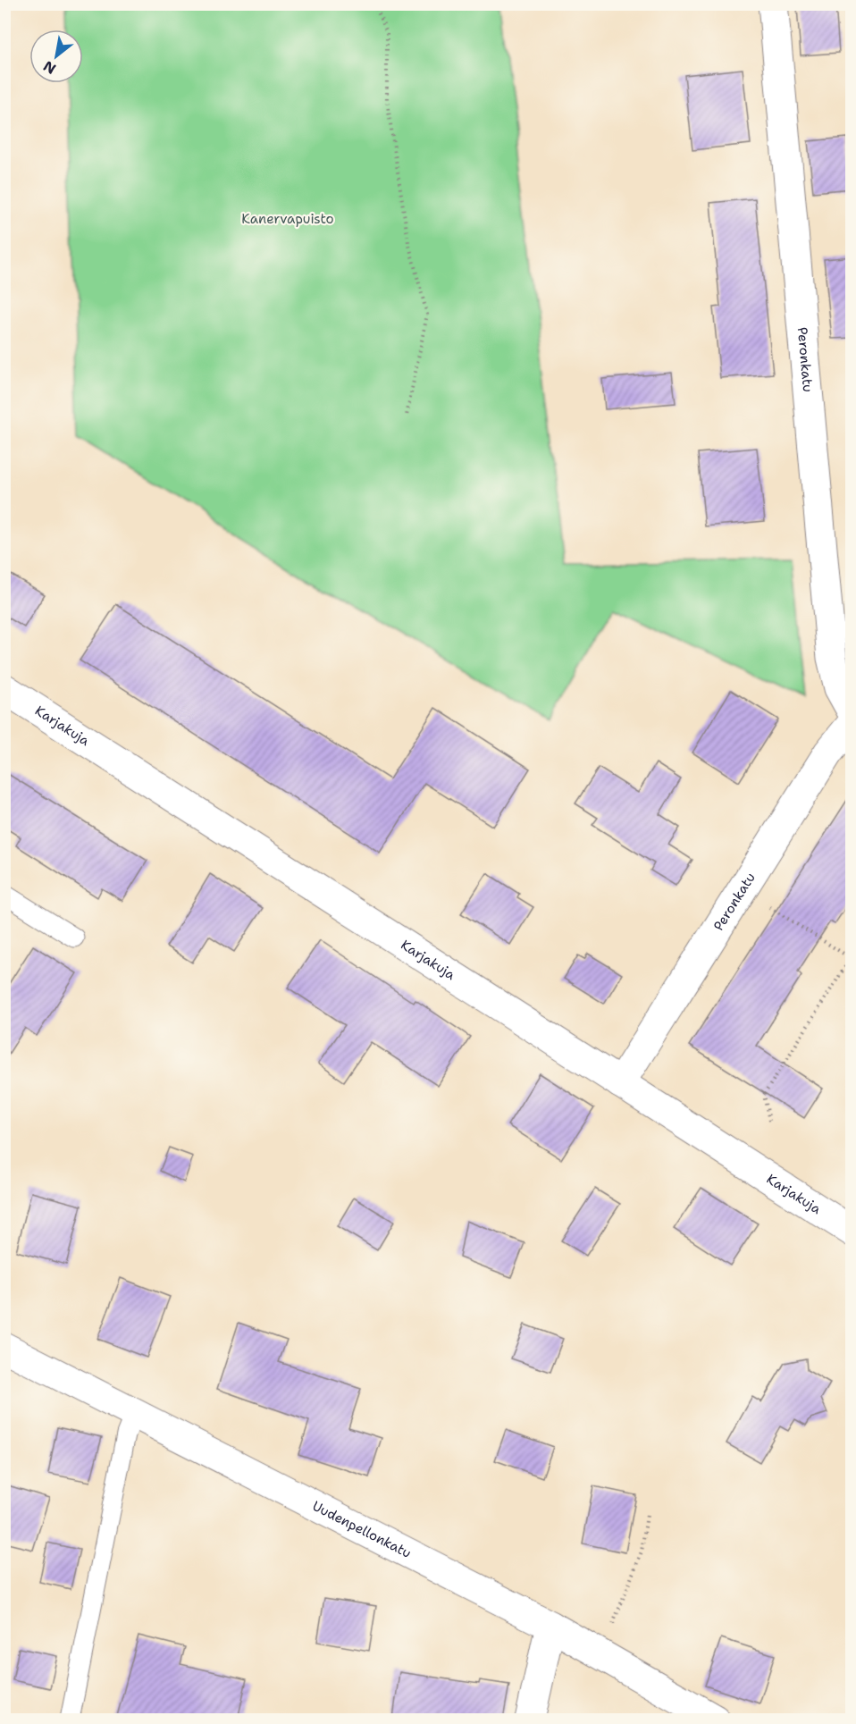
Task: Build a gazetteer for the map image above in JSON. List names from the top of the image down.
{
  "streets": {
    "street": ["Peronkatu", "Karjakuja", "Uudenpellonkatu"]
  },
  "crossings": [
    ["Peronkatu", "Karjakuja"]
  ],
  "parks": ["Kanervapuisto"],
  "north": "bottom left"
}
